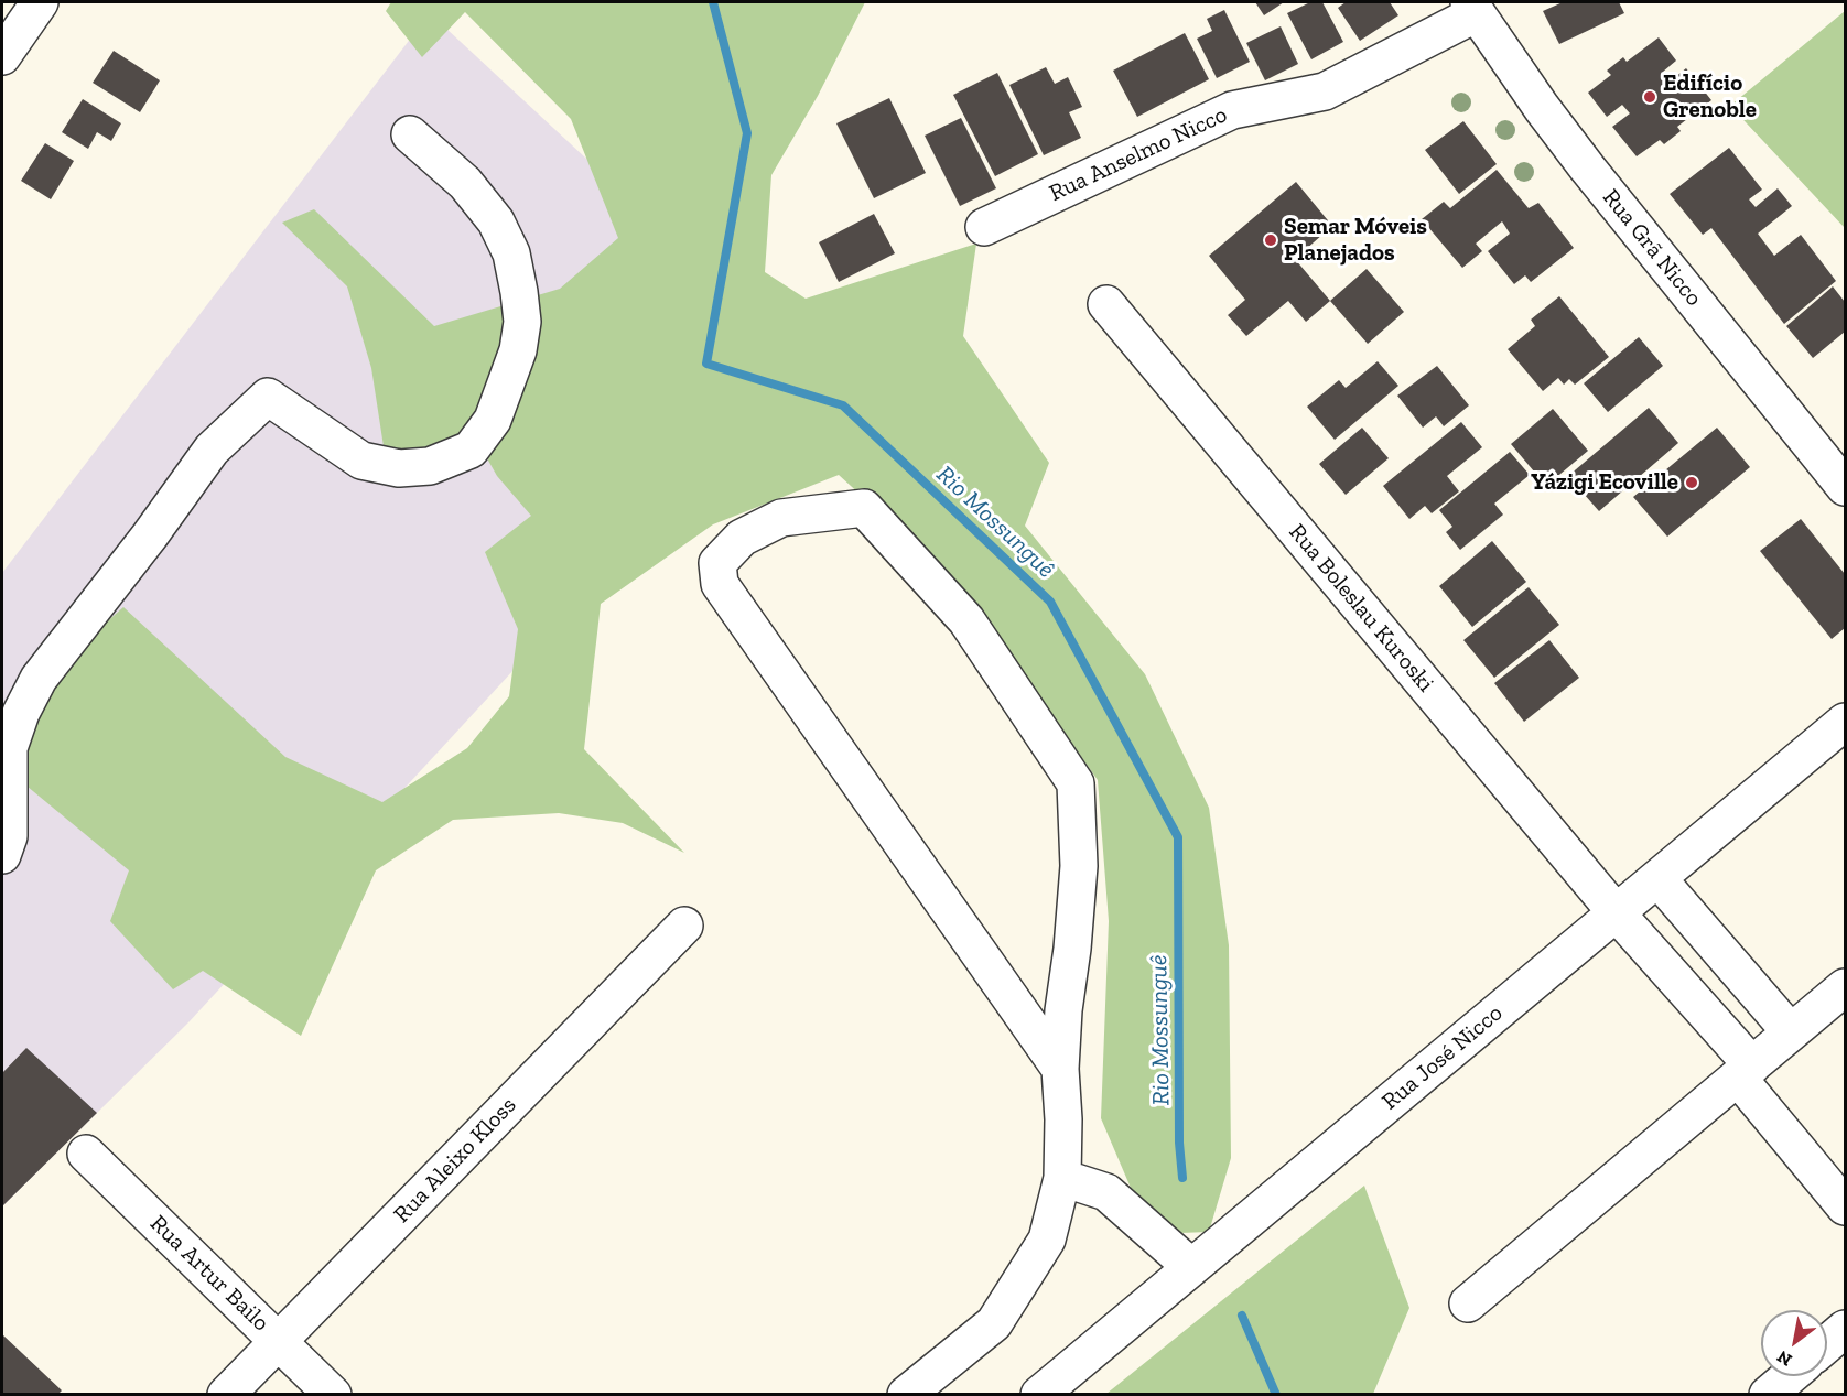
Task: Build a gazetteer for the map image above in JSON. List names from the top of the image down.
{
  "streets": {
    "street": [
      "Rua Anselmo Nicco",
      "Rua Grã Nicco",
      "Rua Boleslau Kuroski",
      "Rua José Nicco",
      "Rua Aleixo Kloss",
      "Rua Artur Bailo"
    ]
  },
  "crossings": [
    ["Rua Anselmo Nicco", "Rua Grã Nicco"],
    ["Rua Boleslau Kuroski", "Rua José Nicco"],
    ["Rua Aleixo Kloss", "Rua Artur Bailo"]
  ],
  "water": ["Rio Mossunguê"],
  "places": ["Edifício Grenoble", "Semar Móveis Planejados", "Yázigi Ecoville"],
  "north": "bottom left"
}
